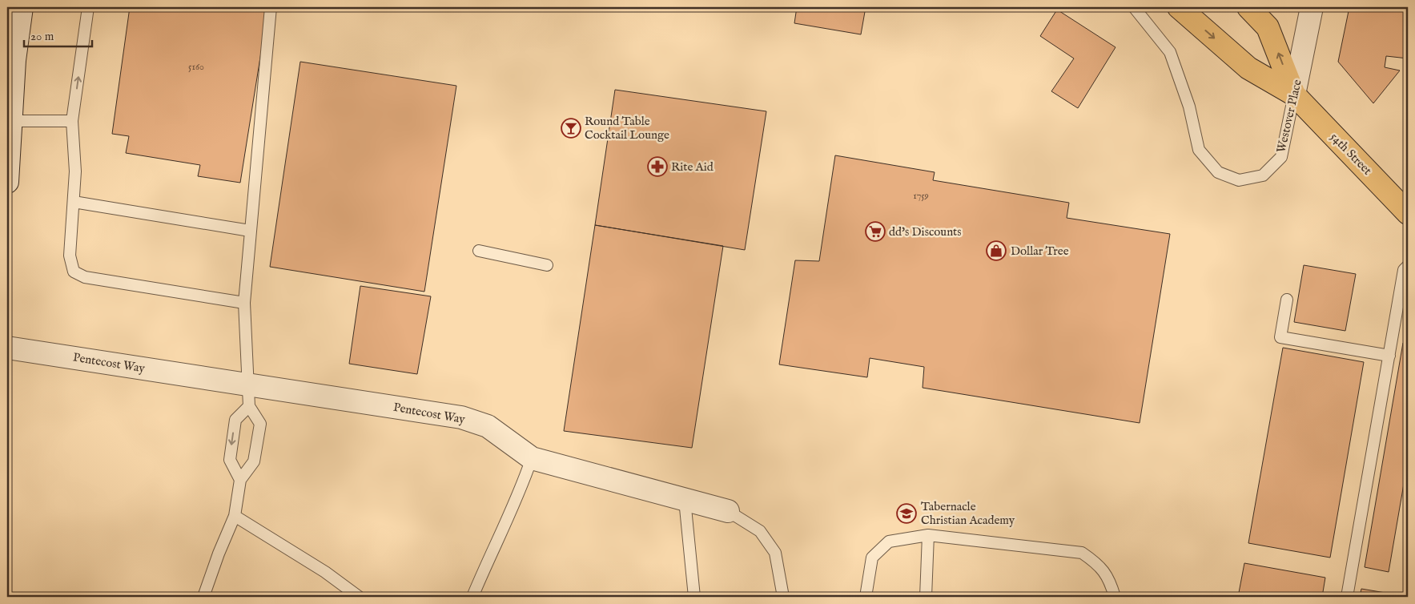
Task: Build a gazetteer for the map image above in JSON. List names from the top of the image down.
{
  "streets": {
    "main road": ["54th Street"],
    "street": ["Westover Place", "Pentecost Way"]
  },
  "crossings": [
    ["Westover Place", "54th Street"]
  ],
  "places": {
    "bar": ["Round Table Cocktail Lounge"],
    "pharmacy": ["Rite Aid"],
    "supermarket": ["dd's Discounts"],
    "shop": ["Dollar Tree"],
    "school or university": ["Tabernacle Christian Academy"]
  },
  "house_numbers": ["5160", "1759"],
  "scale_bar": "20 m"
}
